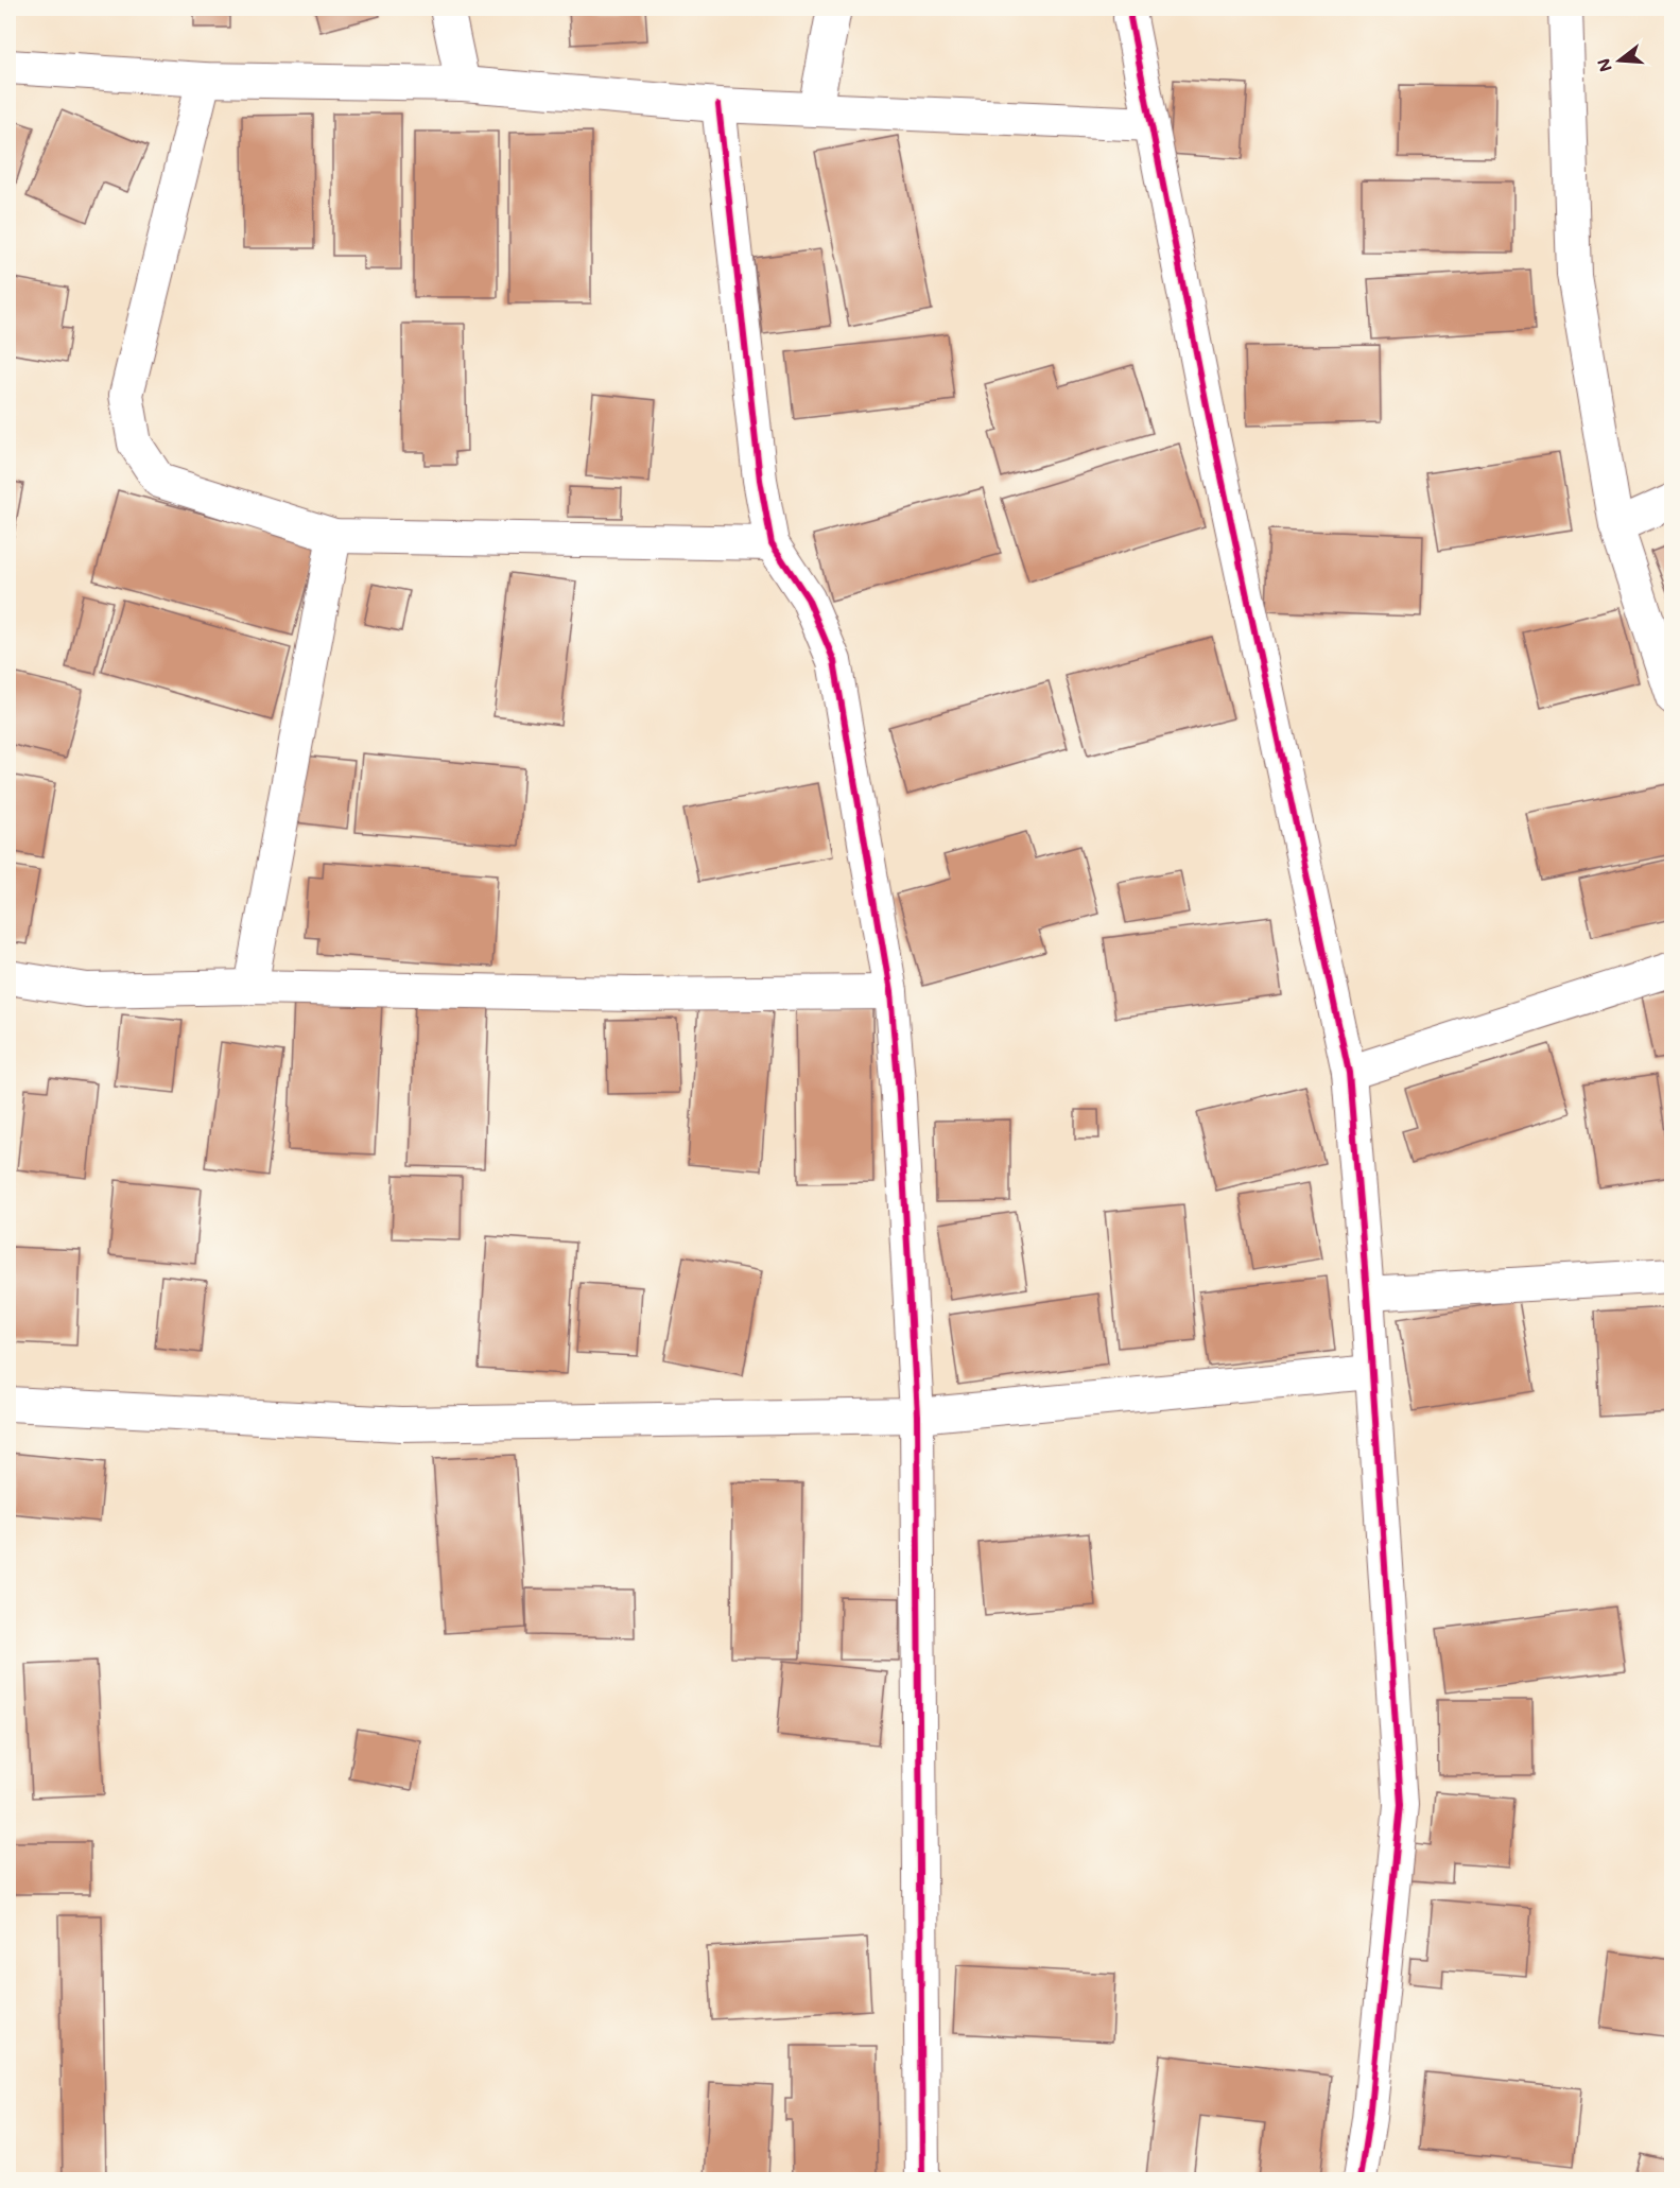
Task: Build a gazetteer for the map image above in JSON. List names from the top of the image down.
{
  "north": "left"
}
